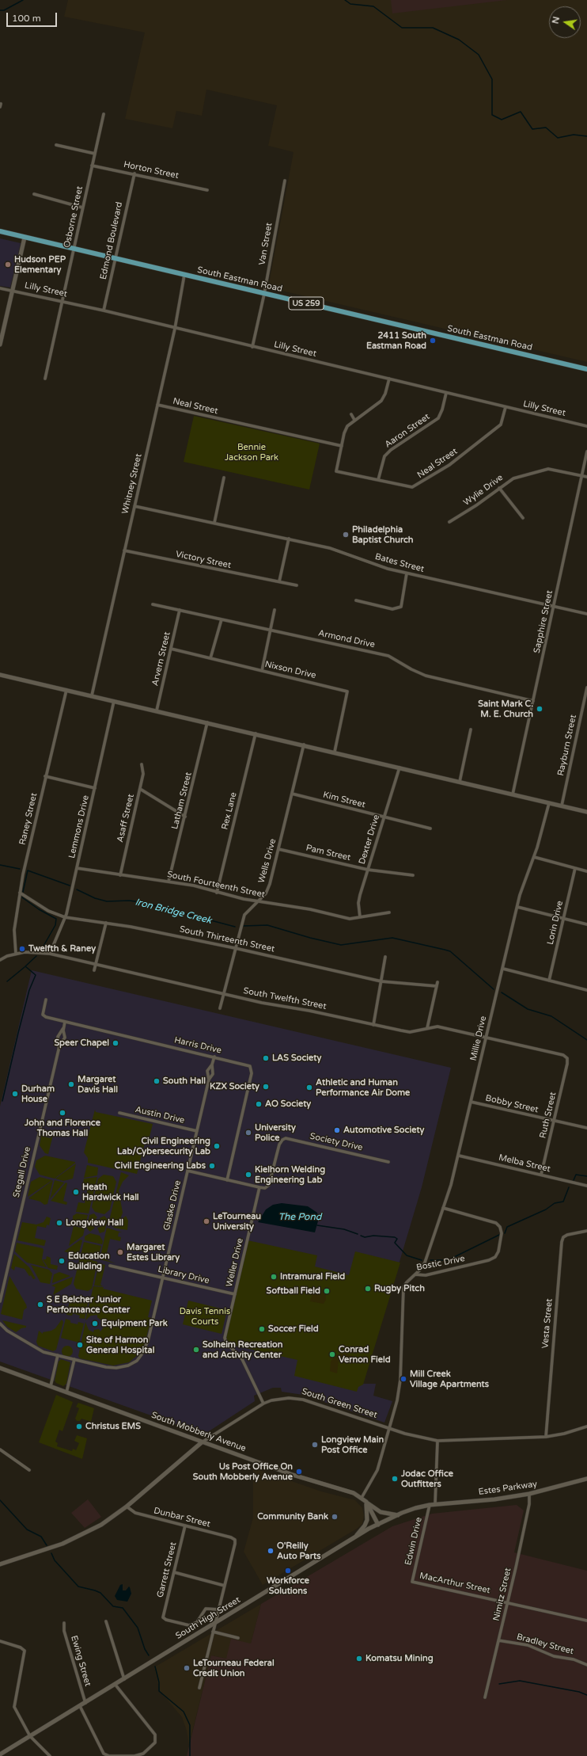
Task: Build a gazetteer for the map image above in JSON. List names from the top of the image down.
{
  "streets": {
    "main road": [
      "South Eastman Road",
      "US 259",
      "South Green Street",
      "South Mobberly Avenue",
      "Estes Parkway",
      "South High Street"
    ],
    "street": [
      "Horton Street",
      "Osborne Street",
      "Edmond Boulevard",
      "Van Street",
      "Lilly Street",
      "Neal Street",
      "Aaron Street",
      "Whitney Street",
      "Wylie Drive",
      "Victory Street",
      "Bates Street",
      "Sapphire Street",
      "Armond Drive",
      "Arvern Street",
      "Nixson Drive",
      "Rayburn Street",
      "Kim Street",
      "Latham Street",
      "Rex Lane",
      "Asaff Street",
      "Raney Street",
      "Lemmons Drive",
      "Dexter Drive",
      "Pam Street",
      "Wells Drive",
      "South Fourteenth Street",
      "Lorin Drive",
      "South Thirteenth Street",
      "South Twelfth Street",
      "Millie Drive",
      "Harris Drive",
      "Bobby Street",
      "Austin Drive",
      "Ruth Street",
      "Society Drive",
      "Melba Street",
      "Stegall Drive",
      "Glaske Drive",
      "Weller Drive",
      "Bostic Drive",
      "Library Drive",
      "Vesta Street",
      "Dunbar Street",
      "Edwin Drive",
      "Garrett Street",
      "MacArthur Street",
      "Nimitz Street",
      "Bradley Street",
      "Ewing Street"
    ]
  },
  "crossings": [
    ["Horton Street", "Osborne Street"],
    ["Horton Street", "Edmond Boulevard"],
    ["Osborne Street", "South Eastman Road"],
    ["Osborne Street", "Lilly Street"],
    ["Edmond Boulevard", "South Eastman Road"],
    ["Edmond Boulevard", "Lilly Street"],
    ["Van Street", "South Eastman Road"],
    ["Van Street", "Lilly Street"],
    ["South Eastman Road", "Whitney Street"],
    ["Lilly Street", "Neal Street"],
    ["Lilly Street", "Aaron Street"],
    ["Lilly Street", "Whitney Street"],
    ["Neal Street", "Aaron Street"],
    ["Neal Street", "Whitney Street"],
    ["Whitney Street", "Victory Street"],
    ["Whitney Street", "Bates Street"],
    ["Wylie Drive", "Sapphire Street"],
    ["Bates Street", "Sapphire Street"],
    ["Sapphire Street", "Armond Drive"],
    ["Armond Drive", "Arvern Street"],
    ["Arvern Street", "Nixson Drive"],
    ["Kim Street", "Dexter Drive"],
    ["Kim Street", "Wells Drive"],
    ["Latham Street", "South Fourteenth Street"],
    ["Rex Lane", "South Fourteenth Street"],
    ["Asaff Street", "South Fourteenth Street"],
    ["Raney Street", "South Thirteenth Street"],
    ["Raney Street", "South Twelfth Street"],
    ["Lemmons Drive", "South Fourteenth Street"],
    ["Lemmons Drive", "South Thirteenth Street"],
    ["Lemmons Drive", "South Twelfth Street"],
    ["Dexter Drive", "Pam Street"],
    ["Dexter Drive", "South Fourteenth Street"],
    ["Pam Street", "Wells Drive"],
    ["Wells Drive", "South Fourteenth Street"],
    ["Wells Drive", "South Thirteenth Street"],
    ["Wells Drive", "South Twelfth Street"],
    ["South Twelfth Street", "Millie Drive"],
    ["South Twelfth Street", "Ruth Street"],
    ["Millie Drive", "Bobby Street"],
    ["Millie Drive", "Melba Street"],
    ["Millie Drive", "Bostic Drive"],
    ["Harris Drive", "Stegall Drive"],
    ["Harris Drive", "Glaske Drive"],
    ["Bobby Street", "Ruth Street"],
    ["Austin Drive", "Glaske Drive"],
    ["Ruth Street", "Melba Street"],
    ["Society Drive", "Weller Drive"],
    ["Glaske Drive", "Library Drive"],
    ["Weller Drive", "Library Drive"],
    ["Weller Drive", "South Green Street"],
    ["Bostic Drive", "South Green Street"],
    ["Bostic Drive", "South Mobberly Avenue"],
    ["Vesta Street", "South Green Street"],
    ["South Green Street", "South Mobberly Avenue"],
    ["South Green Street", "Dunbar Street"],
    ["South Mobberly Avenue", "South High Street"],
    ["Estes Parkway", "Edwin Drive"],
    ["Estes Parkway", "Nimitz Street"],
    ["Estes Parkway", "South High Street"],
    ["Dunbar Street", "Garrett Street"],
    ["Edwin Drive", "MacArthur Street"],
    ["Edwin Drive", "South High Street"],
    ["MacArthur Street", "Nimitz Street"],
    ["Nimitz Street", "Bradley Street"],
    ["South High Street", "Ewing Street"]
  ],
  "water": ["Iron Bridge Creek", "The Pond"],
  "parks": ["Bennie Jackson Park", "Davis Tennis Courts"],
  "places": [
    "Hudson PEP Elementary",
    "2411 South Eastman Road",
    "Philadelphia Baptist Church",
    "Saint Mark C. M. E. Church",
    "Twelfth & Raney",
    "Speer Chapel",
    "LAS Society",
    "South Hall",
    "Margaret Davis Hall",
    "KZX Society",
    "Athletic and Human Performance Air Dome",
    "Durham House",
    "AO Society",
    "John and Florence Thomas Hall",
    "Automotive Society",
    "University Police",
    "Civil Engineering Lab/Cybersecurity Lab",
    "Civil Engineering Labs",
    "Kielhorn Welding Engineering Lab",
    "Heath Hardwick Hall",
    "LeTourneau University",
    "Longview Hall",
    "Margaret Estes Library",
    "Education Building",
    "Intramural Field",
    "Rugby Pitch",
    "Softball Field",
    "S E Belcher Junior Performance Center",
    "Equipment Park",
    "Soccer Field",
    "Site of Harmon General Hospital",
    "Solheim Recreation and Activity Center",
    "Conrad Vernon Field",
    "Mill Creek Village Apartments",
    "Christus EMS",
    "Longview Main Post Office",
    "Us Post Office On South Mobberly Avenue",
    "Jodac Office Outfitters",
    "Community Bank",
    "O'Reilly Auto Parts",
    "Workforce Solutions",
    "Komatsu Mining",
    "LeTourneau Federal Credit Union"
  ],
  "scale_bar": "100 m",
  "north": "left"
}
